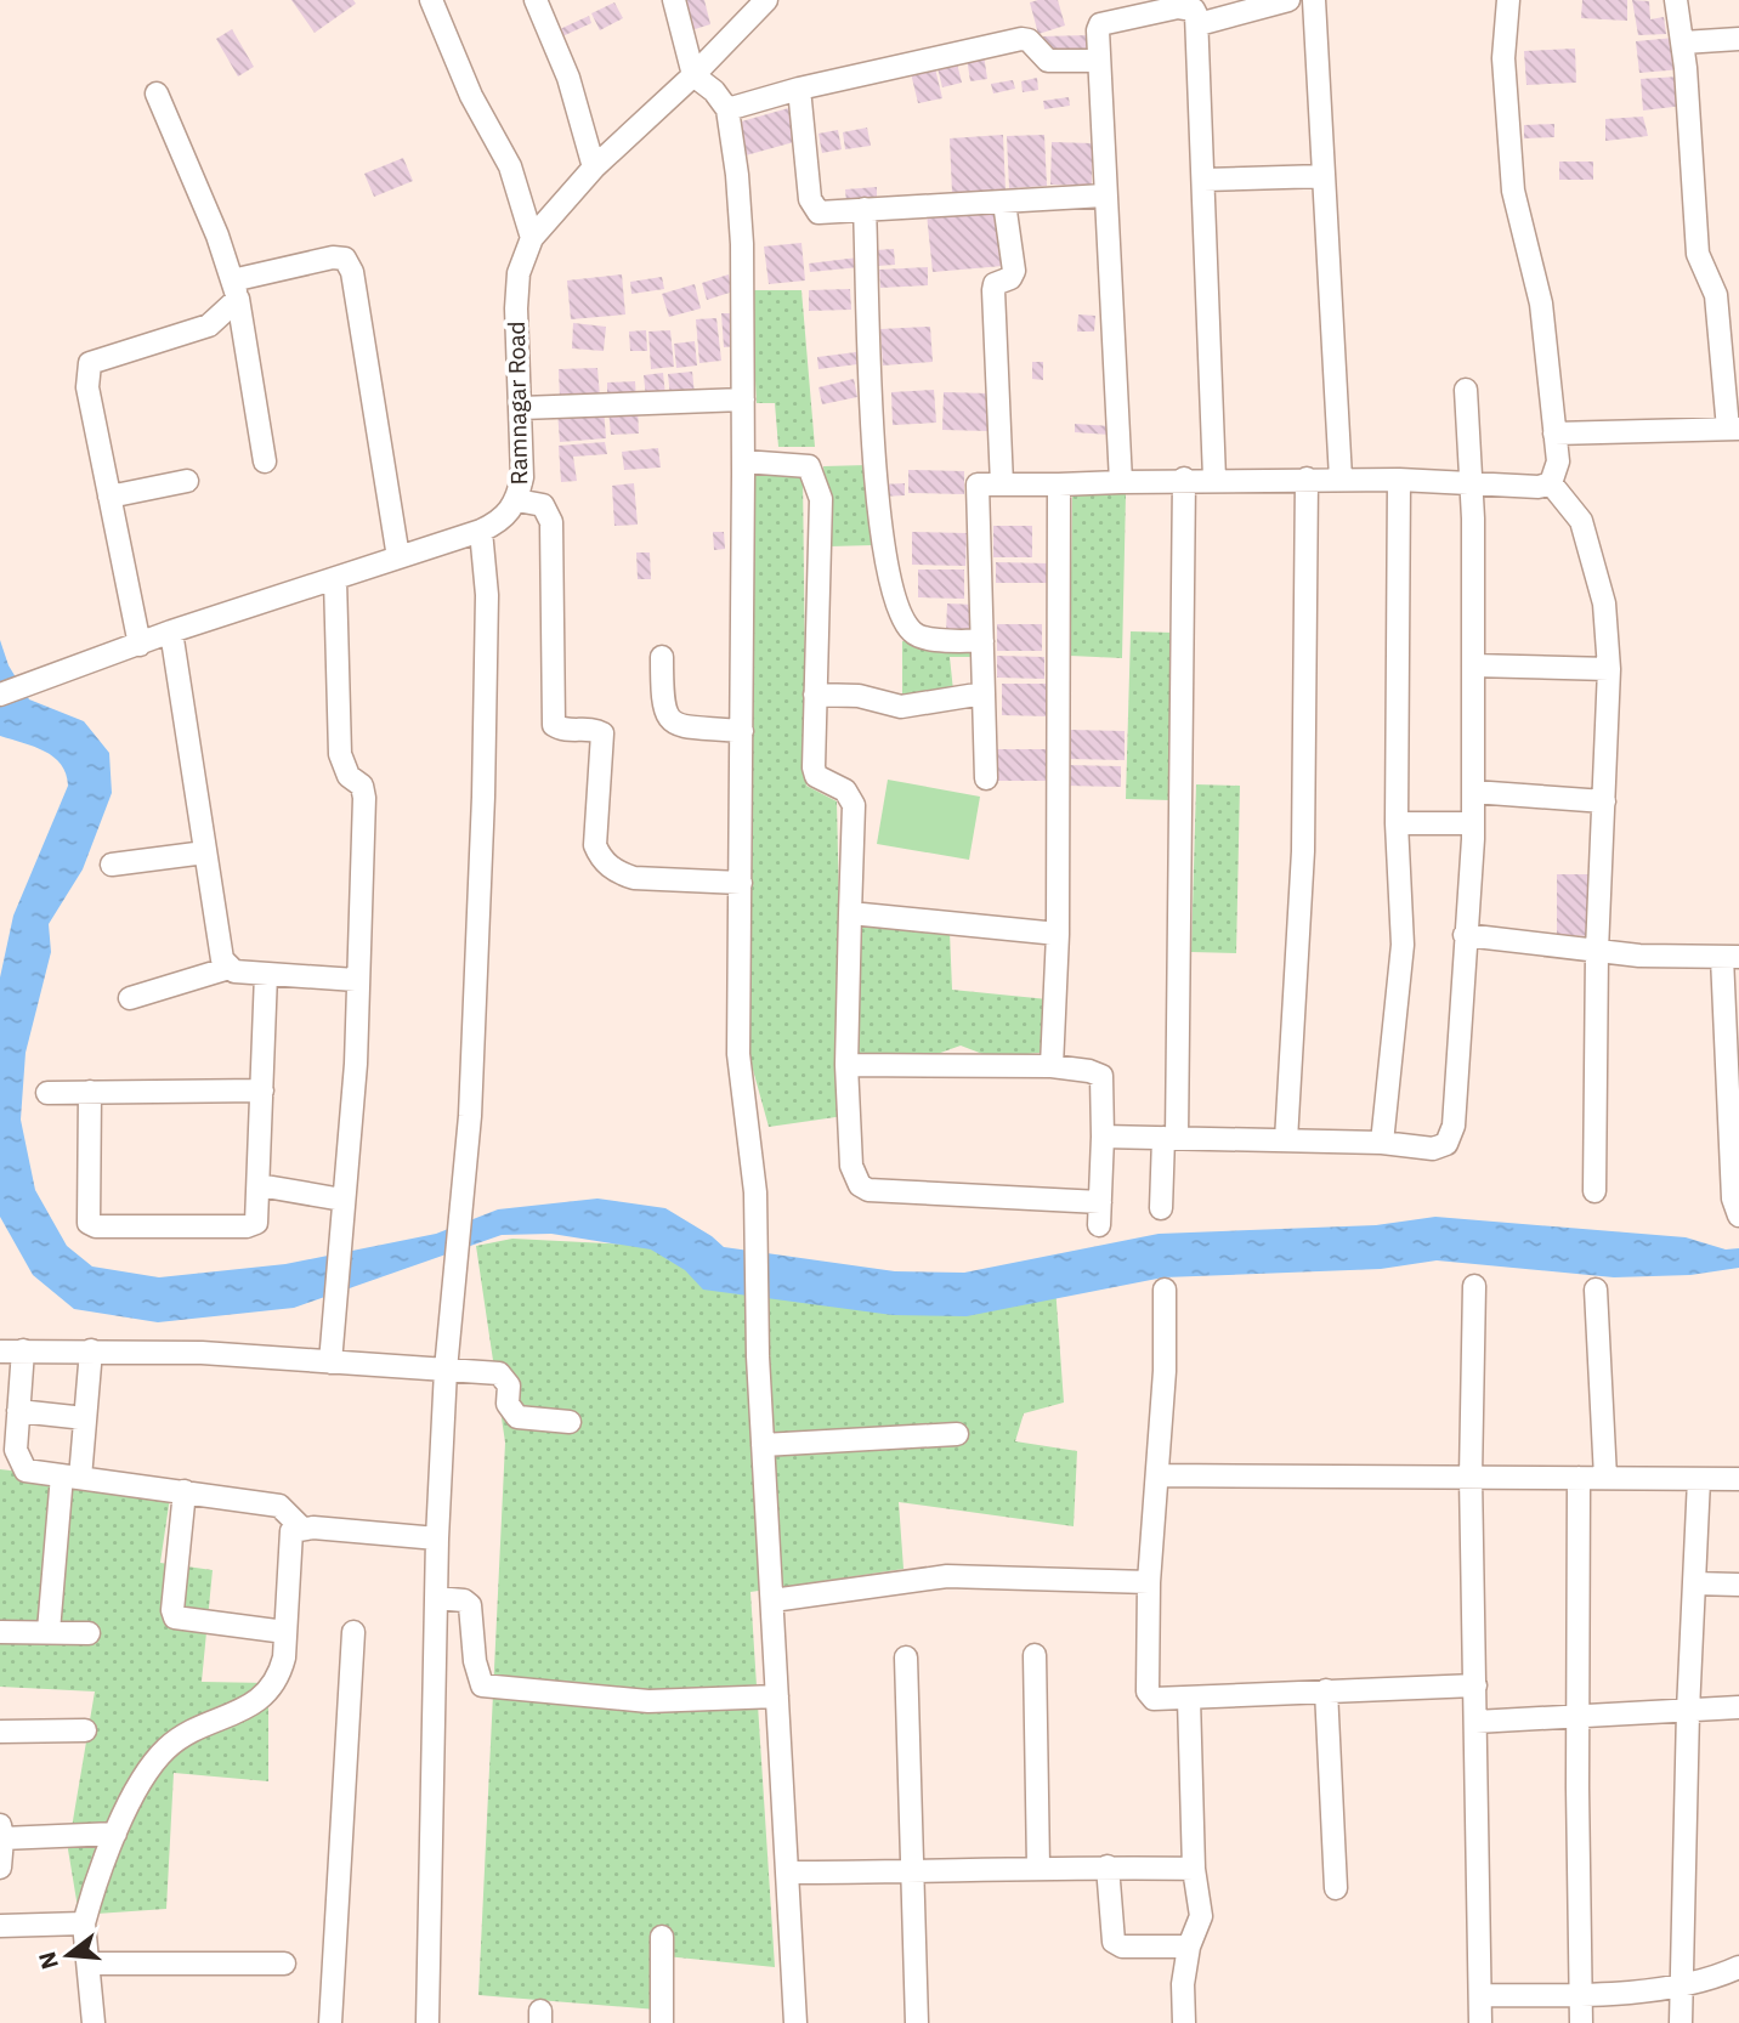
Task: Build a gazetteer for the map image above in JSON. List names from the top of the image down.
{
  "streets": {
    "street": ["Ramnagar Road"]
  },
  "north": "left"
}
